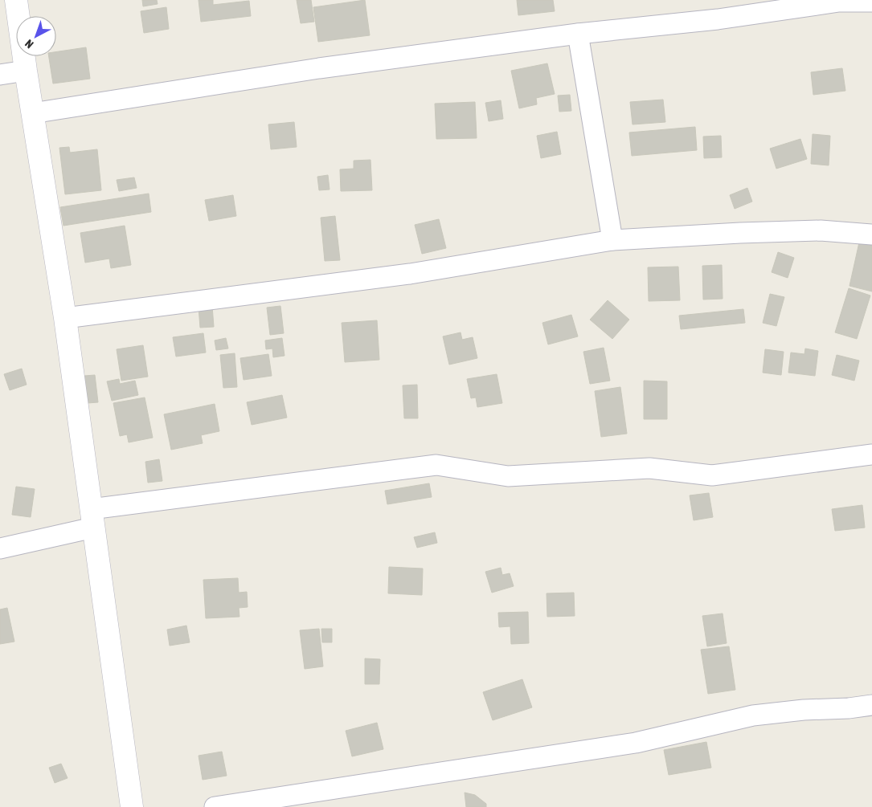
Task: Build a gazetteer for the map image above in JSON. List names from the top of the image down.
{
  "north": "bottom left"
}
